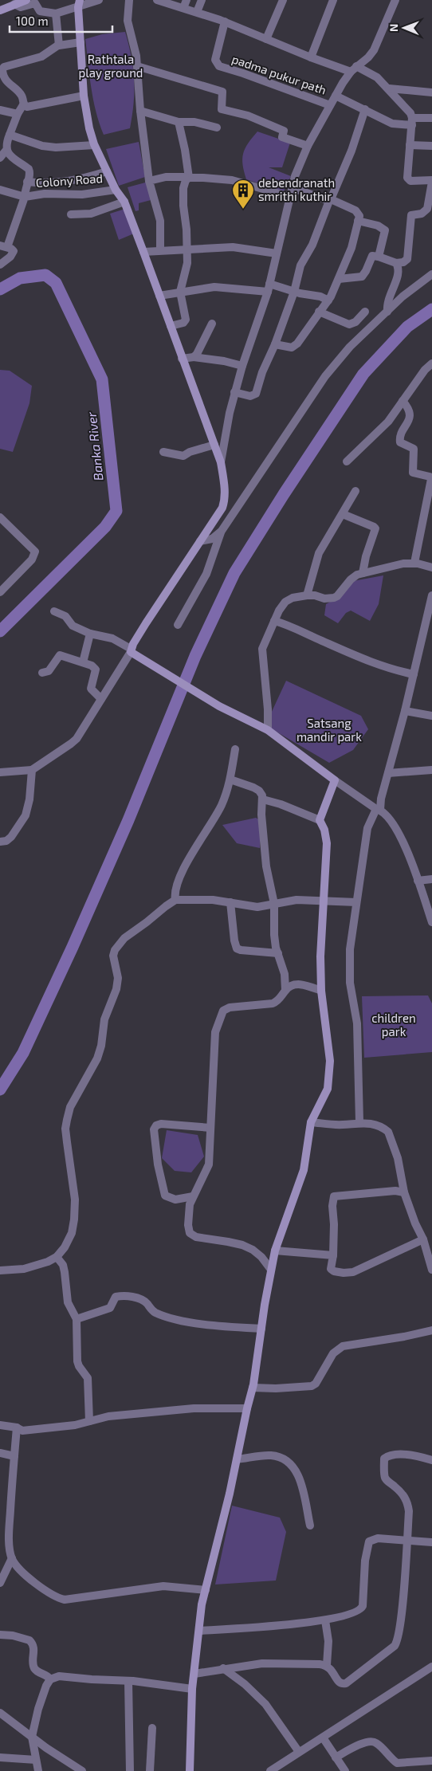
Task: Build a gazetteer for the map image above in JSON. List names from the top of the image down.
{
  "streets": {
    "street": ["padma pukur path", "Colony Road"]
  },
  "water": ["Banka River"],
  "parks": ["Rathtala play ground", "Satsang mandir park", "children park"],
  "places": {
    "building": ["debendranath smrithi kuthir"]
  },
  "scale_bar": "100 m",
  "north": "left"
}
